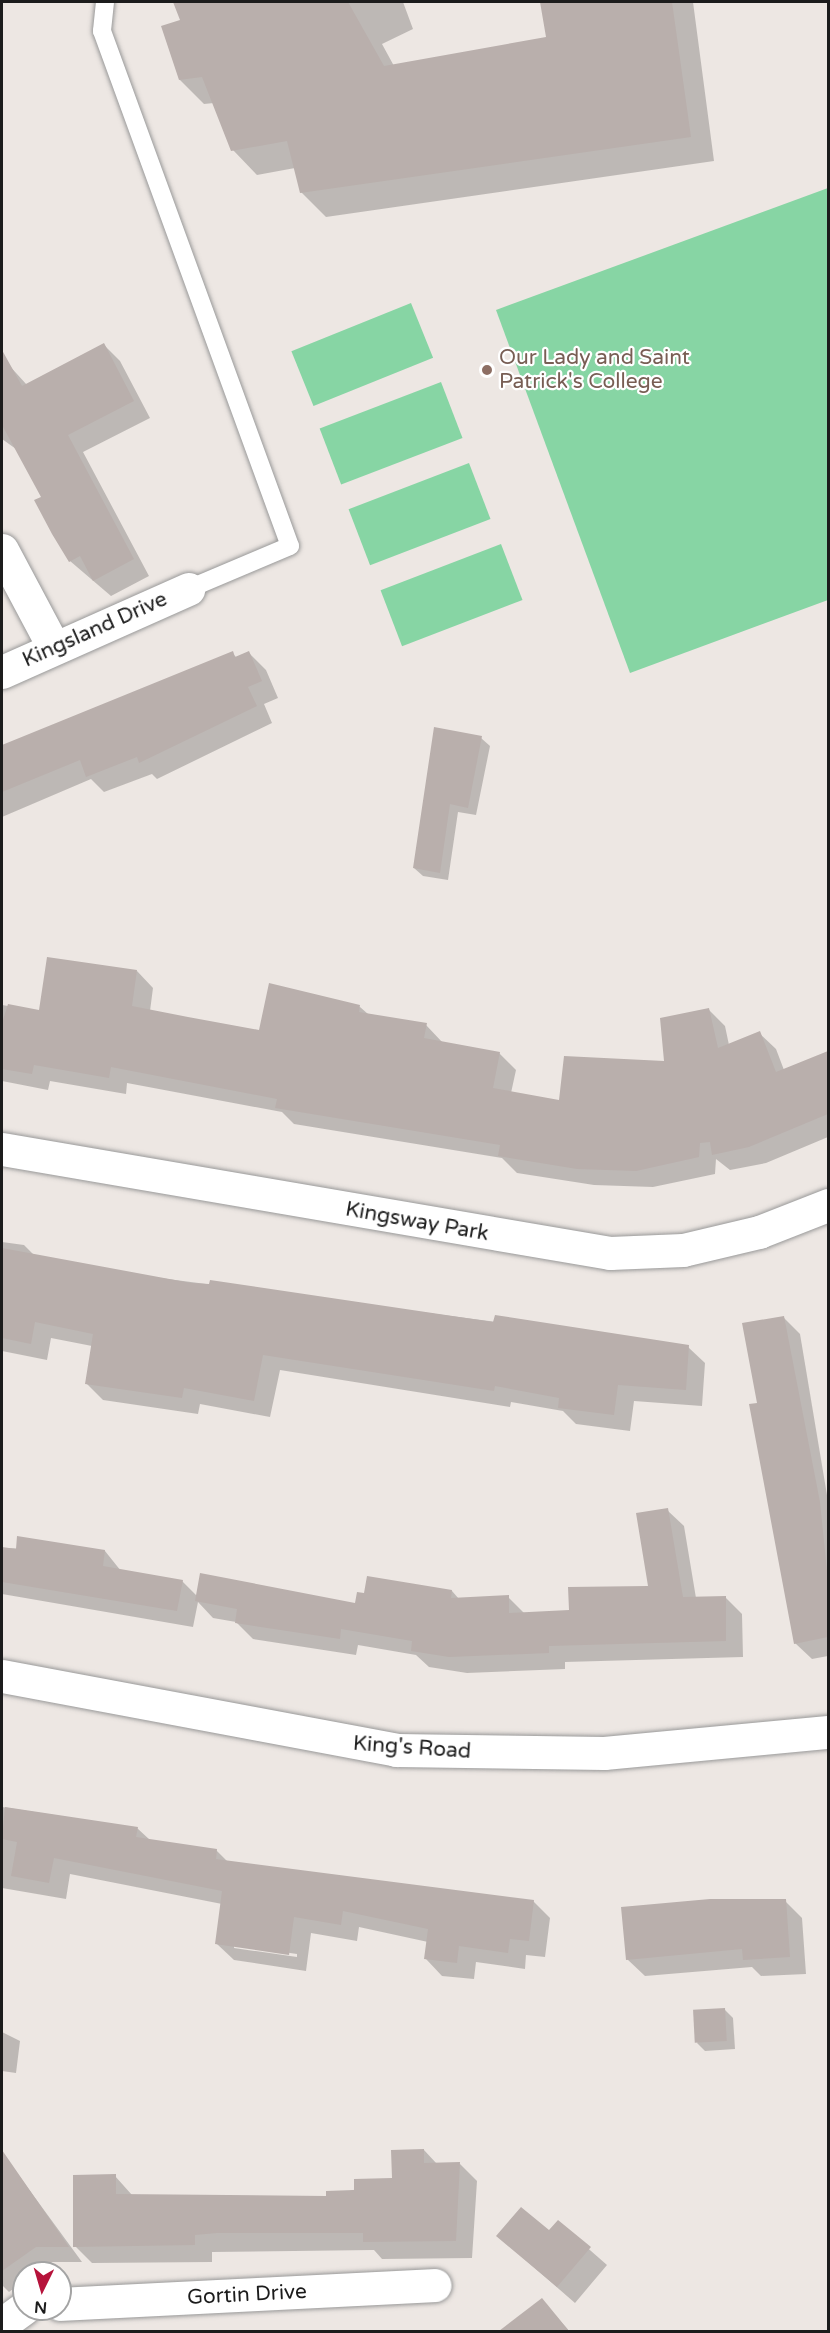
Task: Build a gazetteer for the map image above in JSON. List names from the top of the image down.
{
  "streets": {
    "street": [
      "Kingsland Drive",
      "Kingsway Park",
      "King's Road",
      "Gortin Drive"
    ]
  },
  "places": ["Our Lady and Saint Patrick's College"],
  "north": "bottom"
}
